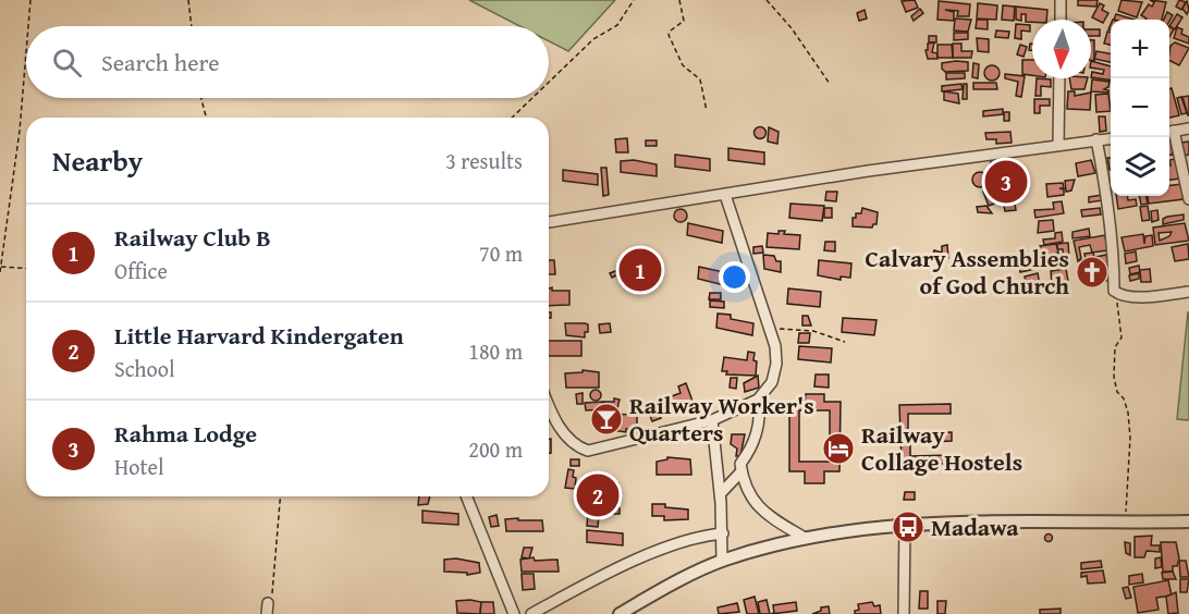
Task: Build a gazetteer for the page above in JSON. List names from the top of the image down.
{
  "places": {
    "church": ["Calvary Assemblies of God Church"],
    "bar": ["Railway Worker's Quarters"],
    "hotel": ["Railway Collage Hostels"],
    "bus stop": ["Madawa"]
  },
  "north": "bottom",
  "page": {
    "map_buttons": ["+", "−"],
    "search": "Search here",
    "heading": ["Nearby", "3 results"],
    "pins": ["3", "1", "2"],
    "list": [
      {
        "mark": "1",
        "name": "Railway Club B",
        "note": "Office",
        "value": "70 m"
      },
      {
        "mark": "2",
        "name": "Little Harvard Kindergaten",
        "note": "School",
        "value": "180 m"
      },
      {
        "mark": "3",
        "name": "Rahma Lodge",
        "note": "Hotel",
        "value": "200 m"
      }
    ]
  }
}
